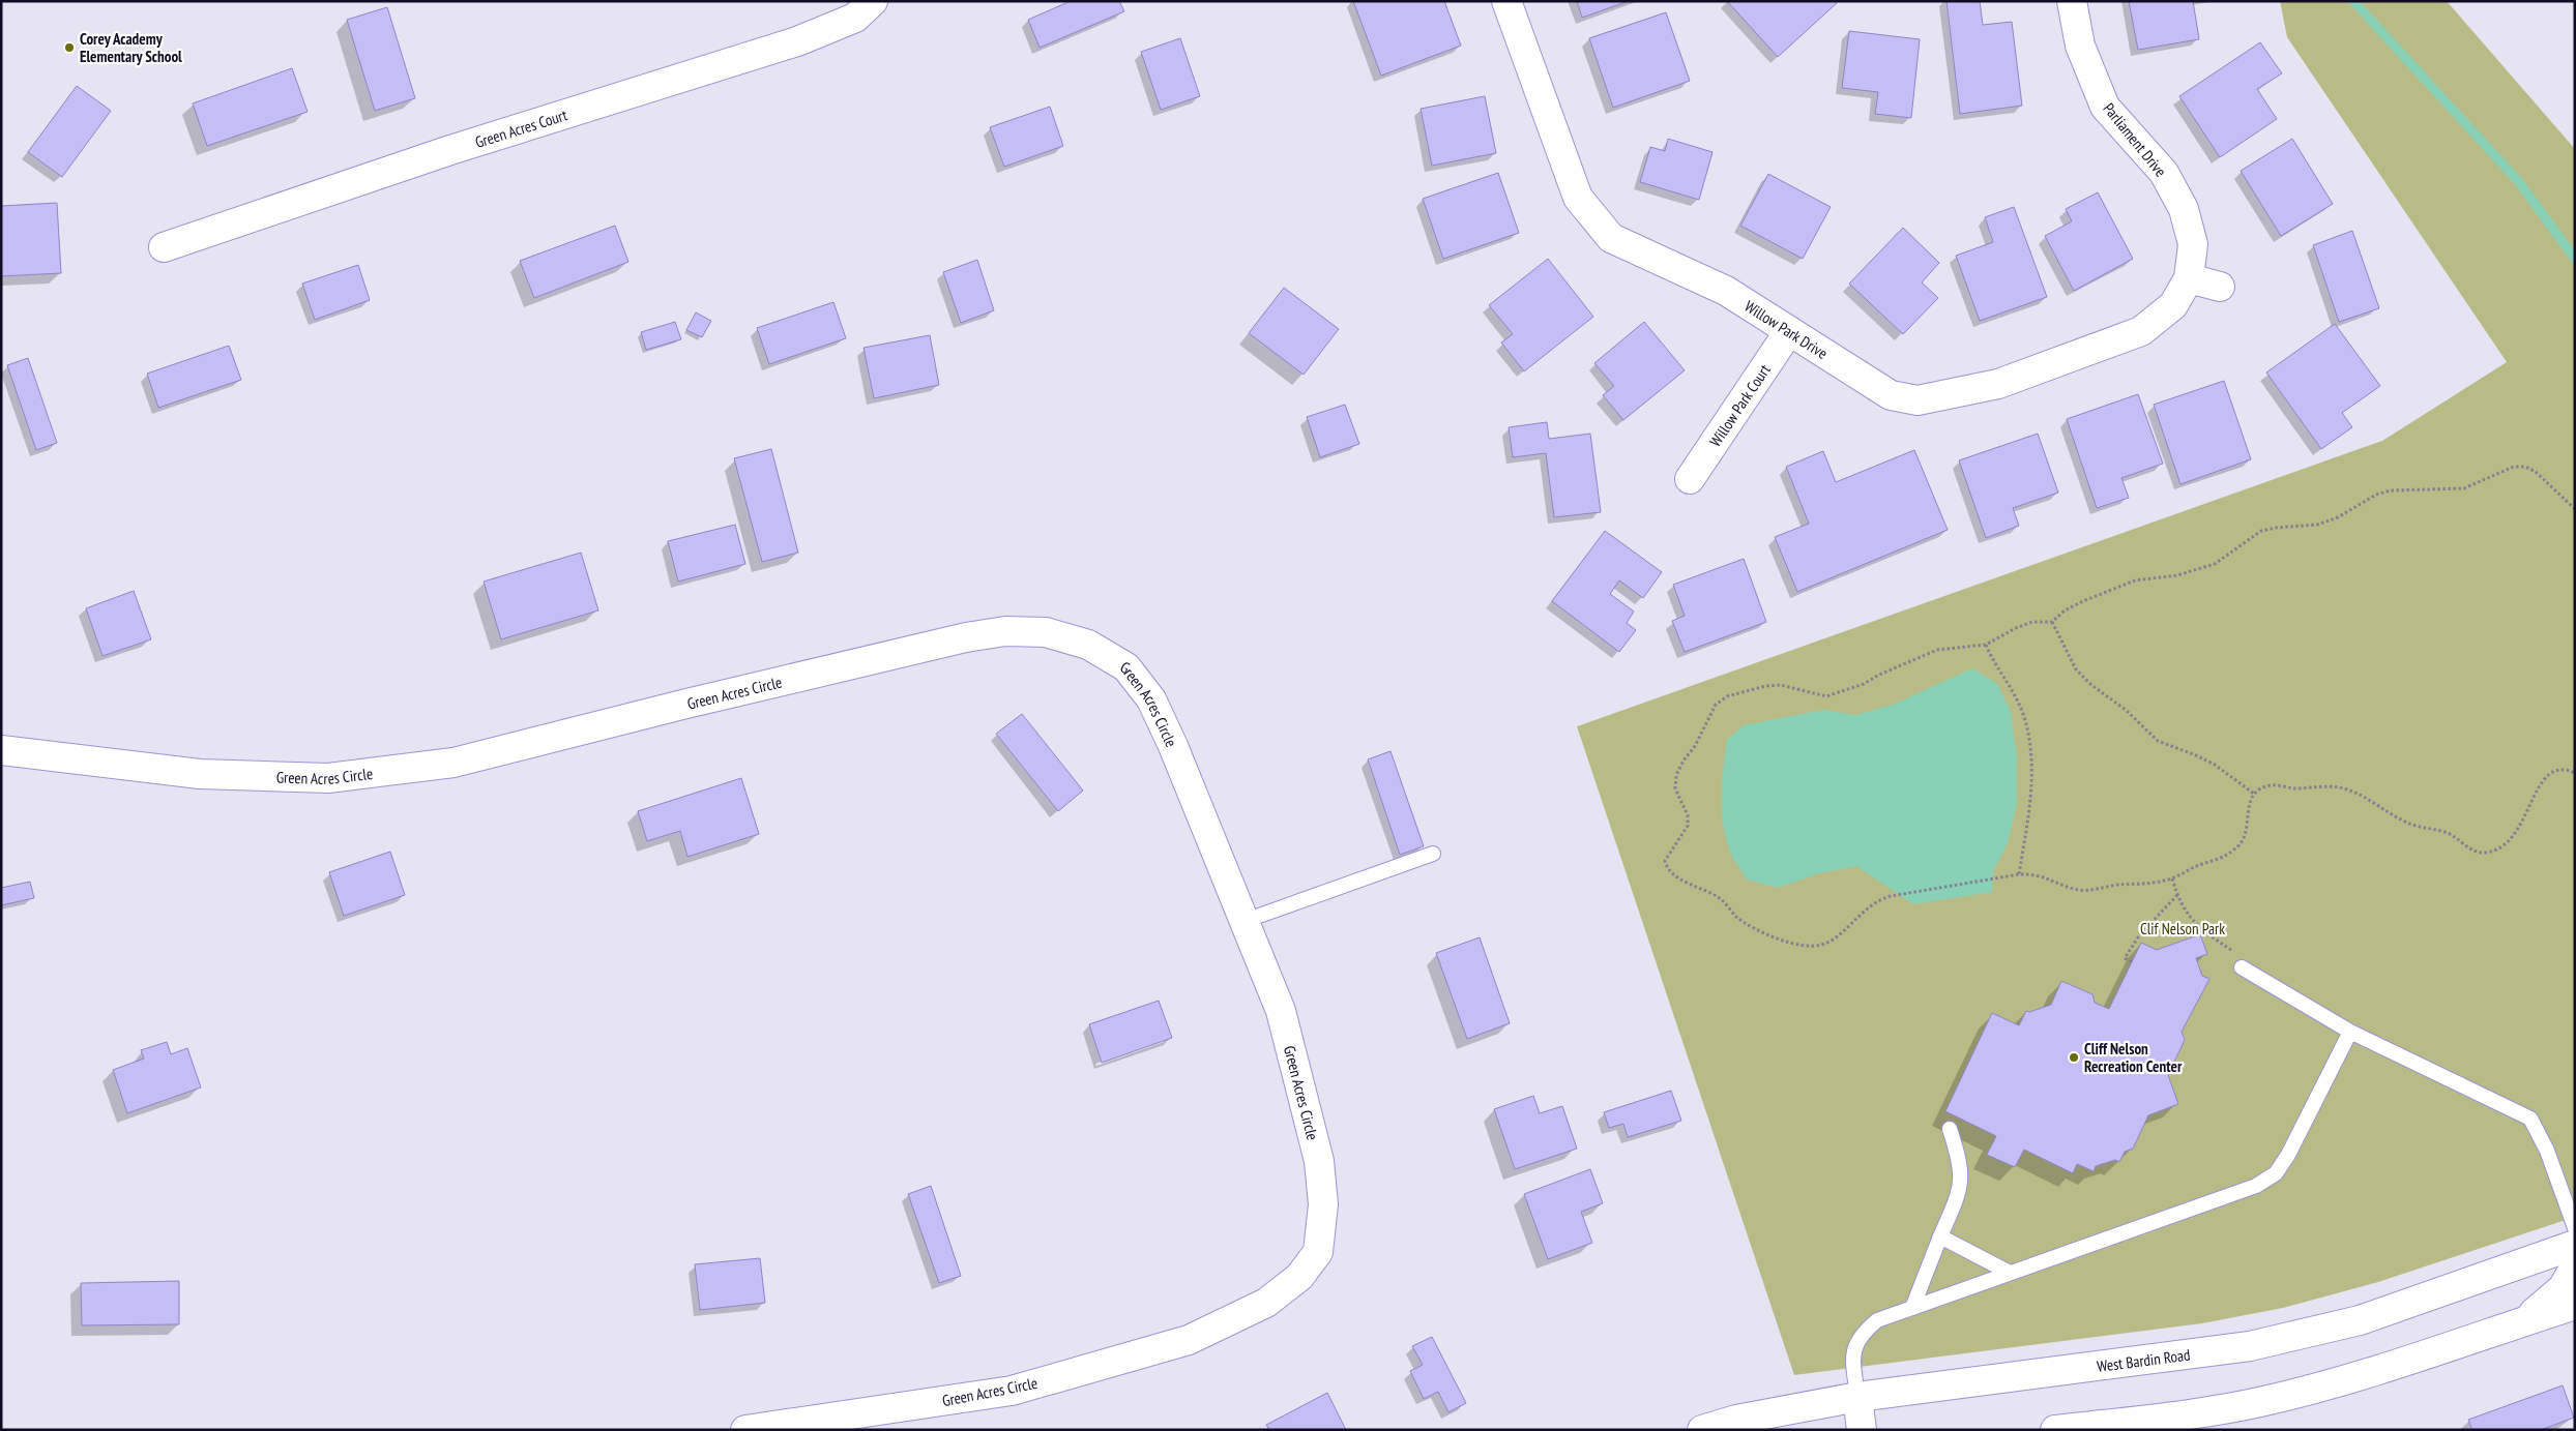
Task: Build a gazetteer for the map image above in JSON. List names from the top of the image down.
{
  "streets": {
    "street": [
      "Green Acres Court",
      "Parliament Drive",
      "Willow Park Drive",
      "Willow Park Court",
      "Green Acres Circle",
      "West Bardin Road"
    ]
  },
  "crossings": [
    ["Parliament Drive", "Willow Park Drive"],
    ["Willow Park Drive", "Willow Park Court"]
  ],
  "parks": ["Clif Nelson Park"],
  "places": ["Corey Academy Elementary School", "Cliff Nelson Recreation Center"]
}
